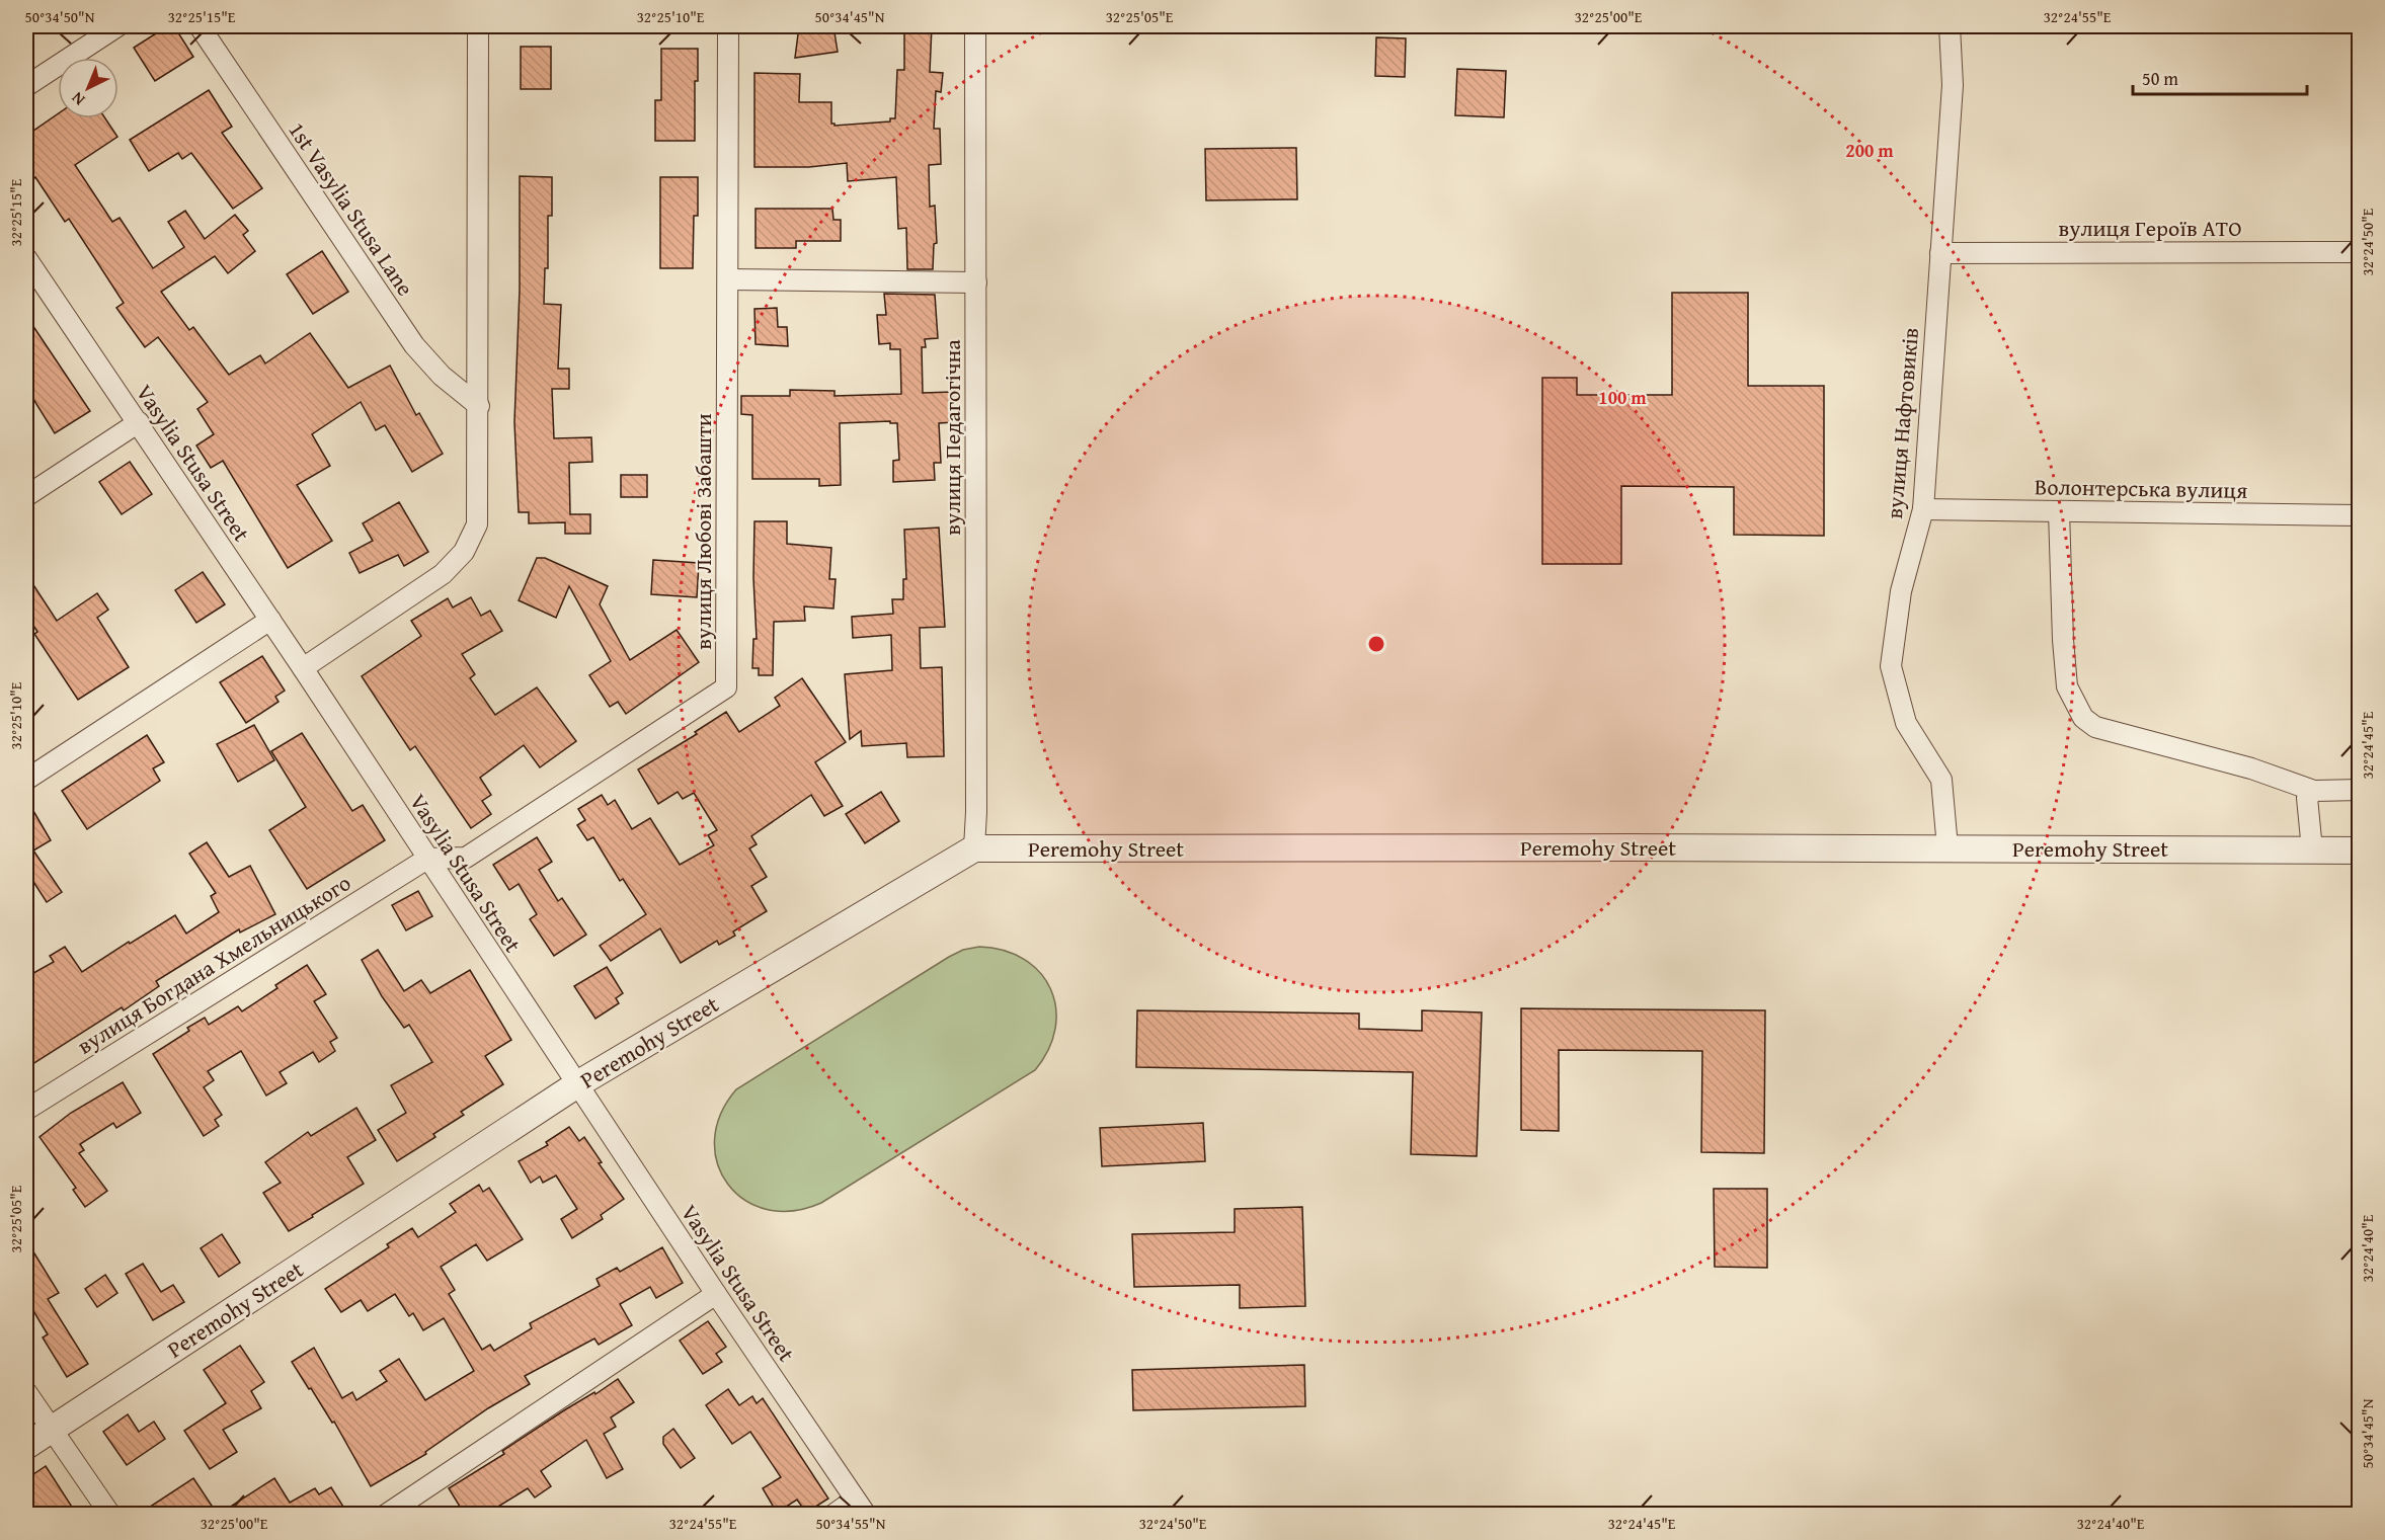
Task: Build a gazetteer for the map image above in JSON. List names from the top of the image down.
{
  "streets": {
    "street": [
      "1st Vasylia Stusa Lane",
      "вулиця Героїв АТО",
      "вулиця Нафтовиків",
      "вулиця Педагогічна",
      "Vasylia Stusa Street",
      "Волонтерська вулиця",
      "вулиця Любові Забашти",
      "Peremohy Street",
      "вулиця Богдана Хмельницького"
    ]
  },
  "crossings": [
    ["вулиця Героїв АТО", "вулиця Нафтовиків"],
    ["вулиця Нафтовиків", "Волонтерська вулиця"],
    ["вулиця Нафтовиків", "Peremohy Street"],
    ["вулиця Педагогічна", "Peremohy Street"],
    ["Vasylia Stusa Street", "вулиця Любові Забашти"],
    ["Vasylia Stusa Street", "Peremohy Street"],
    ["Vasylia Stusa Street", "вулиця Богдана Хмельницького"],
    ["вулиця Любові Забашти", "вулиця Богдана Хмельницького"]
  ],
  "scale_bar": "50 m",
  "north": "bottom left",
  "coordinates": [
    "50°34'50\"N",
    "32°25'15\"E",
    "32°25'10\"E",
    "50°34'45\"N",
    "32°25'05\"E",
    "32°25'00\"E",
    "32°24'55\"E",
    "32°24'50\"E",
    "32°24'45\"E",
    "32°24'40\"E",
    "50°34'55\"N"
  ],
  "rings": ["200 m", "100 m"]
}
